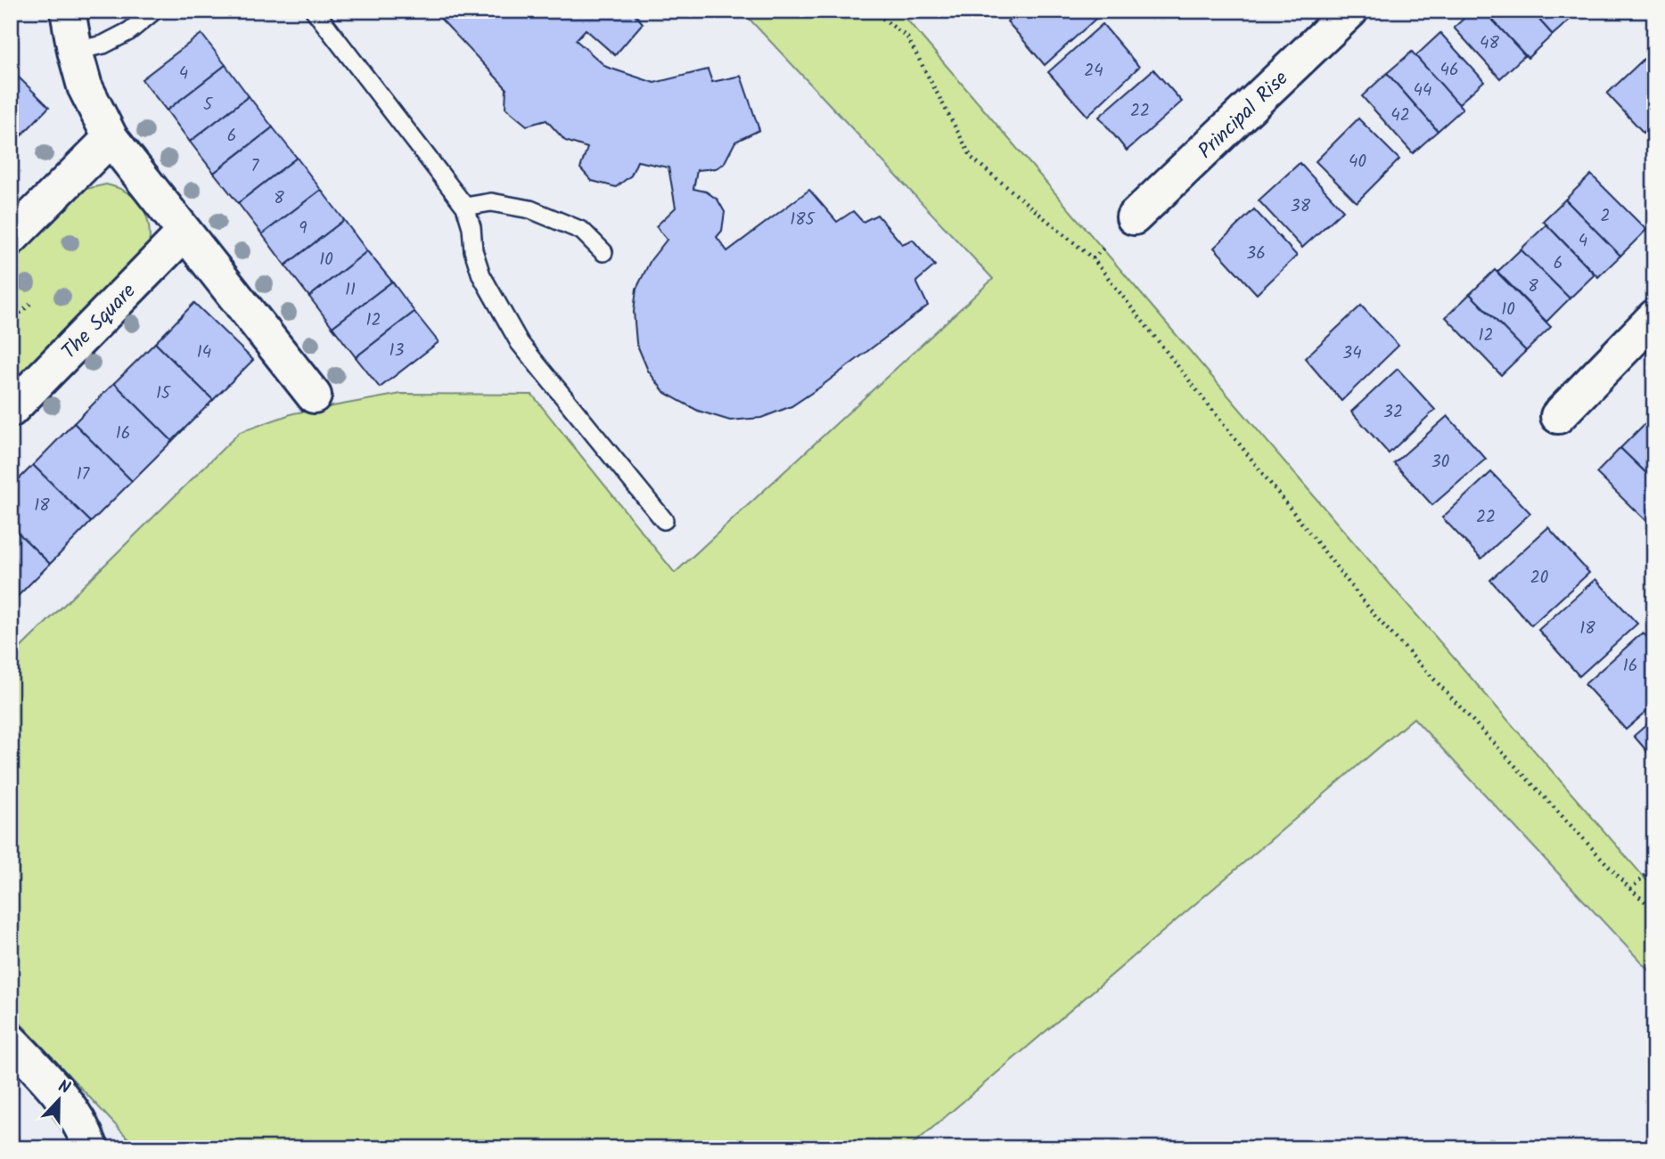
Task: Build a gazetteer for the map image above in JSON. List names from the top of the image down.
{
  "streets": {
    "street": ["Principal Rise", "The Square"]
  },
  "house_numbers": [
    "48",
    "46",
    "24",
    "4",
    "44",
    "5",
    "22",
    "42",
    "6",
    "40",
    "7",
    "8",
    "38",
    "2",
    "185",
    "9",
    "4",
    "36",
    "10",
    "6",
    "8",
    "11",
    "10",
    "12",
    "12",
    "13",
    "14",
    "34",
    "15",
    "32",
    "16",
    "30",
    "17",
    "18",
    "22",
    "20",
    "18",
    "16"
  ],
  "north": "top"
}
